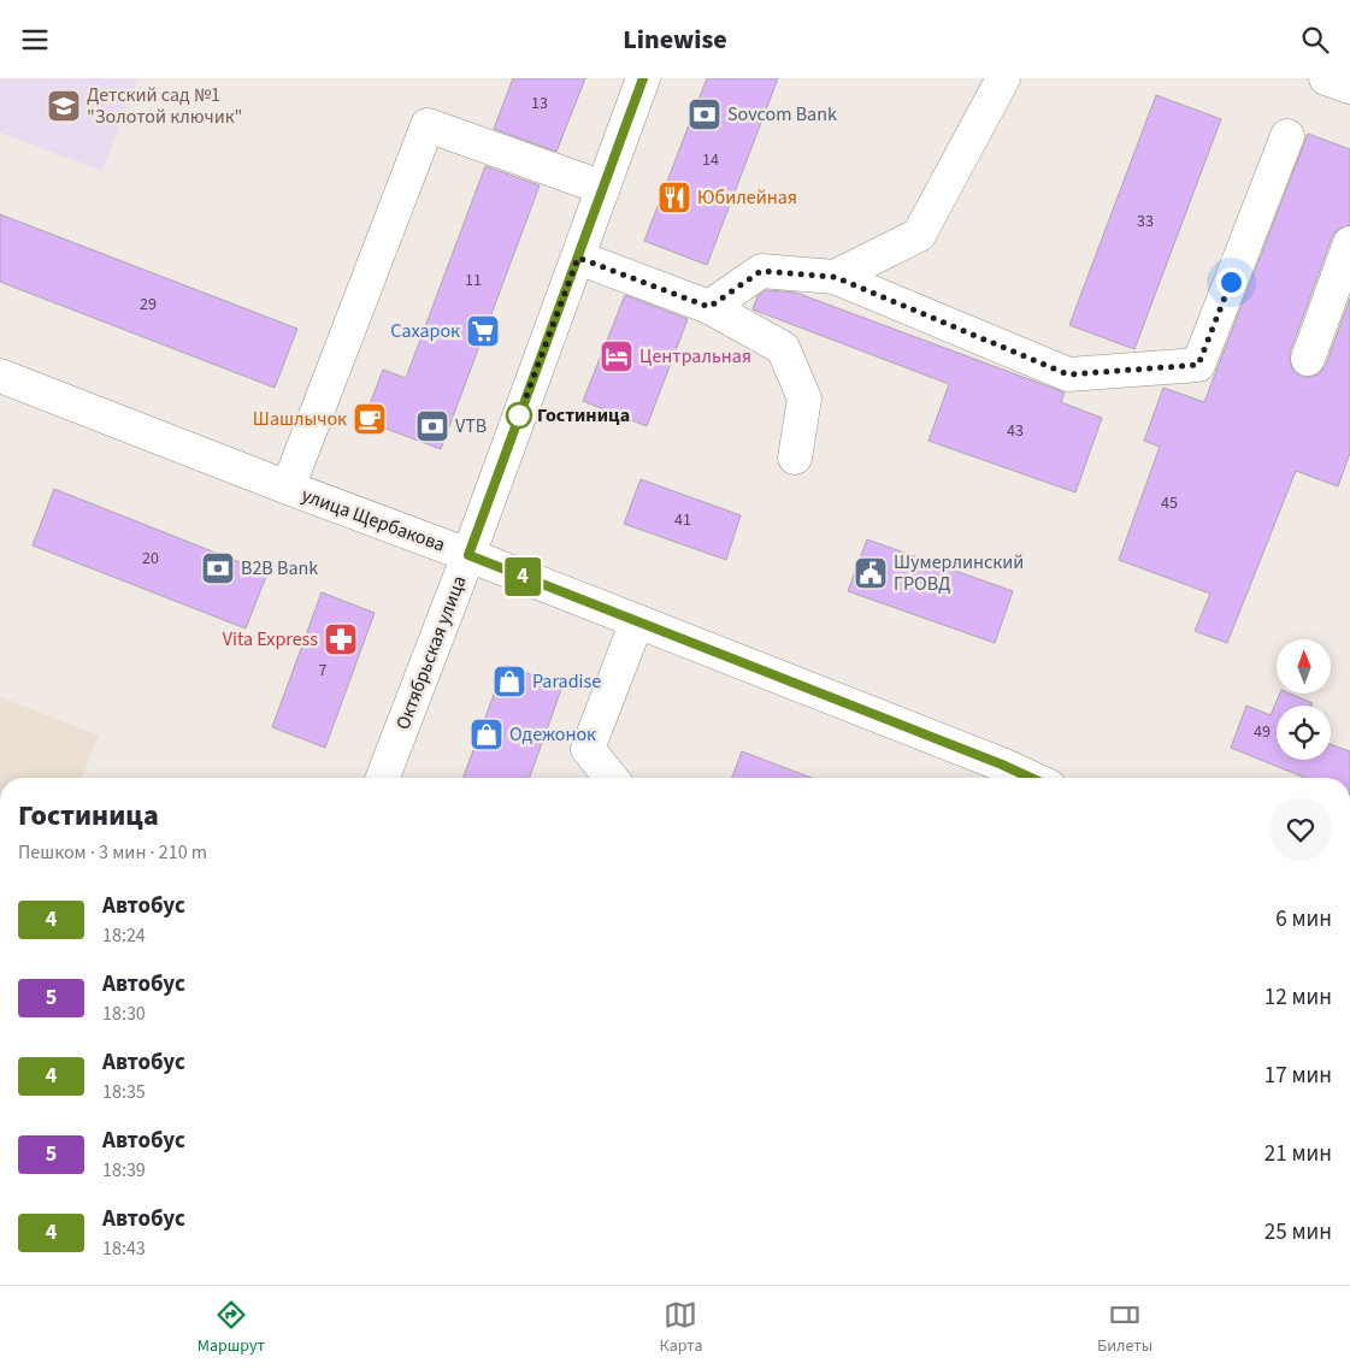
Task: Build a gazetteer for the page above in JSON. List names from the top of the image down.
{
  "streets": {
    "main road": ["улица Щербакова", "Октябрьская улица"]
  },
  "crossings": [
    ["улица Щербакова", "Октябрьская улица"]
  ],
  "places": {
    "school or university": ["Детский сад №1 \"Золотой ключик\""],
    "bank": ["Sovcom Bank", "VTB", "B2B Bank"],
    "restaurant": ["Юбилейная"],
    "supermarket": ["Сахарок"],
    "hotel": ["Центральная"],
    "other": ["Гостиница"],
    "cafe": ["Шашлычок"],
    "public building": ["Шумерлинский ГРОВД"],
    "pharmacy": ["Vita Express"],
    "shop": ["Paradise", "Одежонок"]
  },
  "lines": ["bus line 4"],
  "house_numbers": [
    "13",
    "14",
    "33",
    "11",
    "29",
    "43",
    "45",
    "41",
    "20",
    "7",
    "49"
  ],
  "north": "top",
  "page": {
    "header": "Linewise",
    "on_map": "4",
    "heading": ["Гостиница", "Пешком · 3 мин · 210 m"],
    "list": [
      {
        "mark": "4",
        "name": "Автобус",
        "note": "18:24",
        "value": "6 мин"
      },
      {
        "mark": "5",
        "name": "Автобус",
        "note": "18:30",
        "value": "12 мин"
      },
      {
        "mark": "4",
        "name": "Автобус",
        "note": "18:35",
        "value": "17 мин"
      },
      {
        "mark": "5",
        "name": "Автобус",
        "note": "18:39",
        "value": "21 мин"
      },
      {
        "mark": "4",
        "name": "Автобус",
        "note": "18:43",
        "value": "25 мин"
      }
    ],
    "tabs": ["Маршрут", "Карта", "Билеты"]
  }
}
